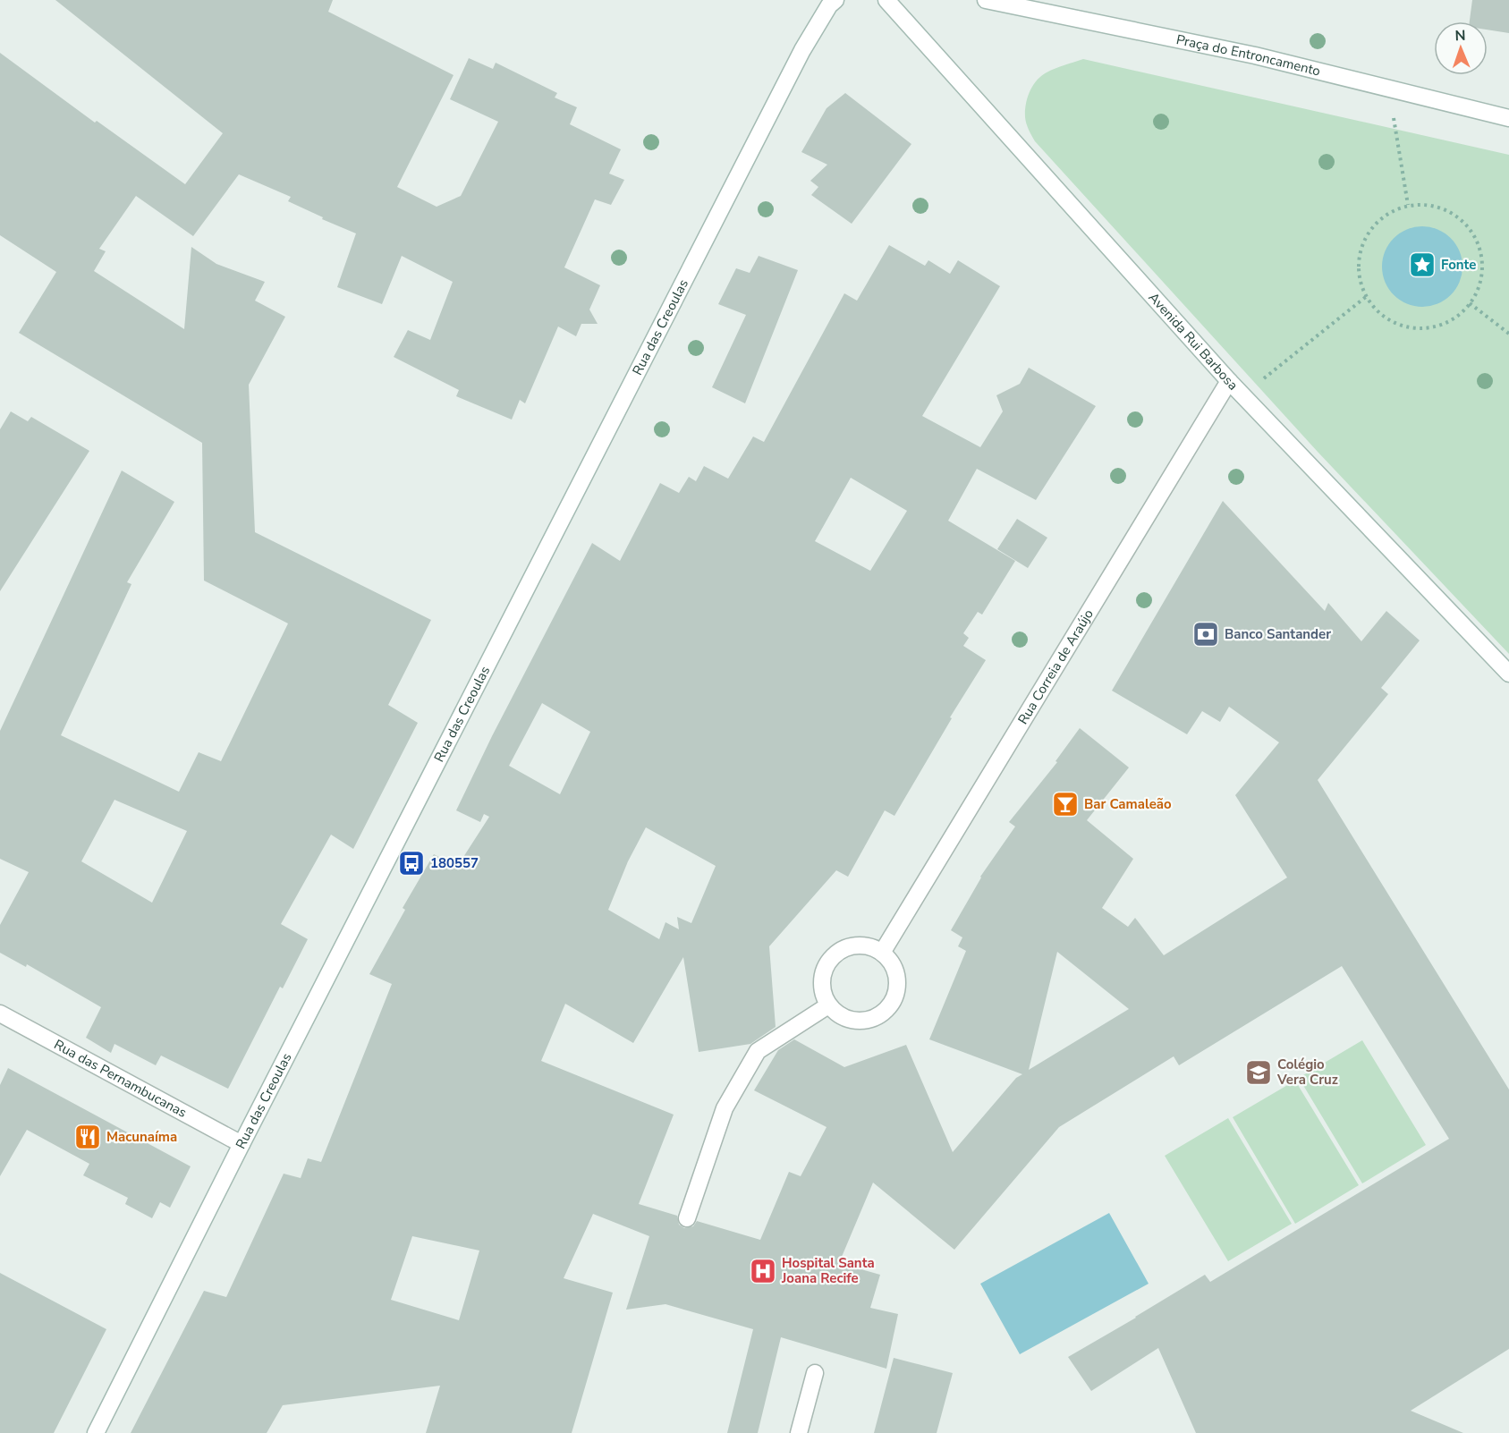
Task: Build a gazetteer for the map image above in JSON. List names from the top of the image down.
{
  "streets": {
    "main road": [
      "Praça do Entroncamento",
      "Rua das Creoulas",
      "Avenida Rui Barbosa",
      "Rua Correia de Araújo",
      "Rua das Pernambucanas"
    ]
  },
  "crossings": [
    ["Rua das Creoulas", "Rua das Pernambucanas"],
    ["Avenida Rui Barbosa", "Rua Correia de Araújo"]
  ],
  "places": {
    "place": ["Fonte"],
    "bank": ["Banco Santander"],
    "bar": ["Bar Camaleão"],
    "bus stop": ["180557"],
    "school or university": ["Colégio Vera Cruz"],
    "restaurant": ["Macunaíma"],
    "hospital": ["Hospital Santa Joana Recife"]
  },
  "north": "top"
}
